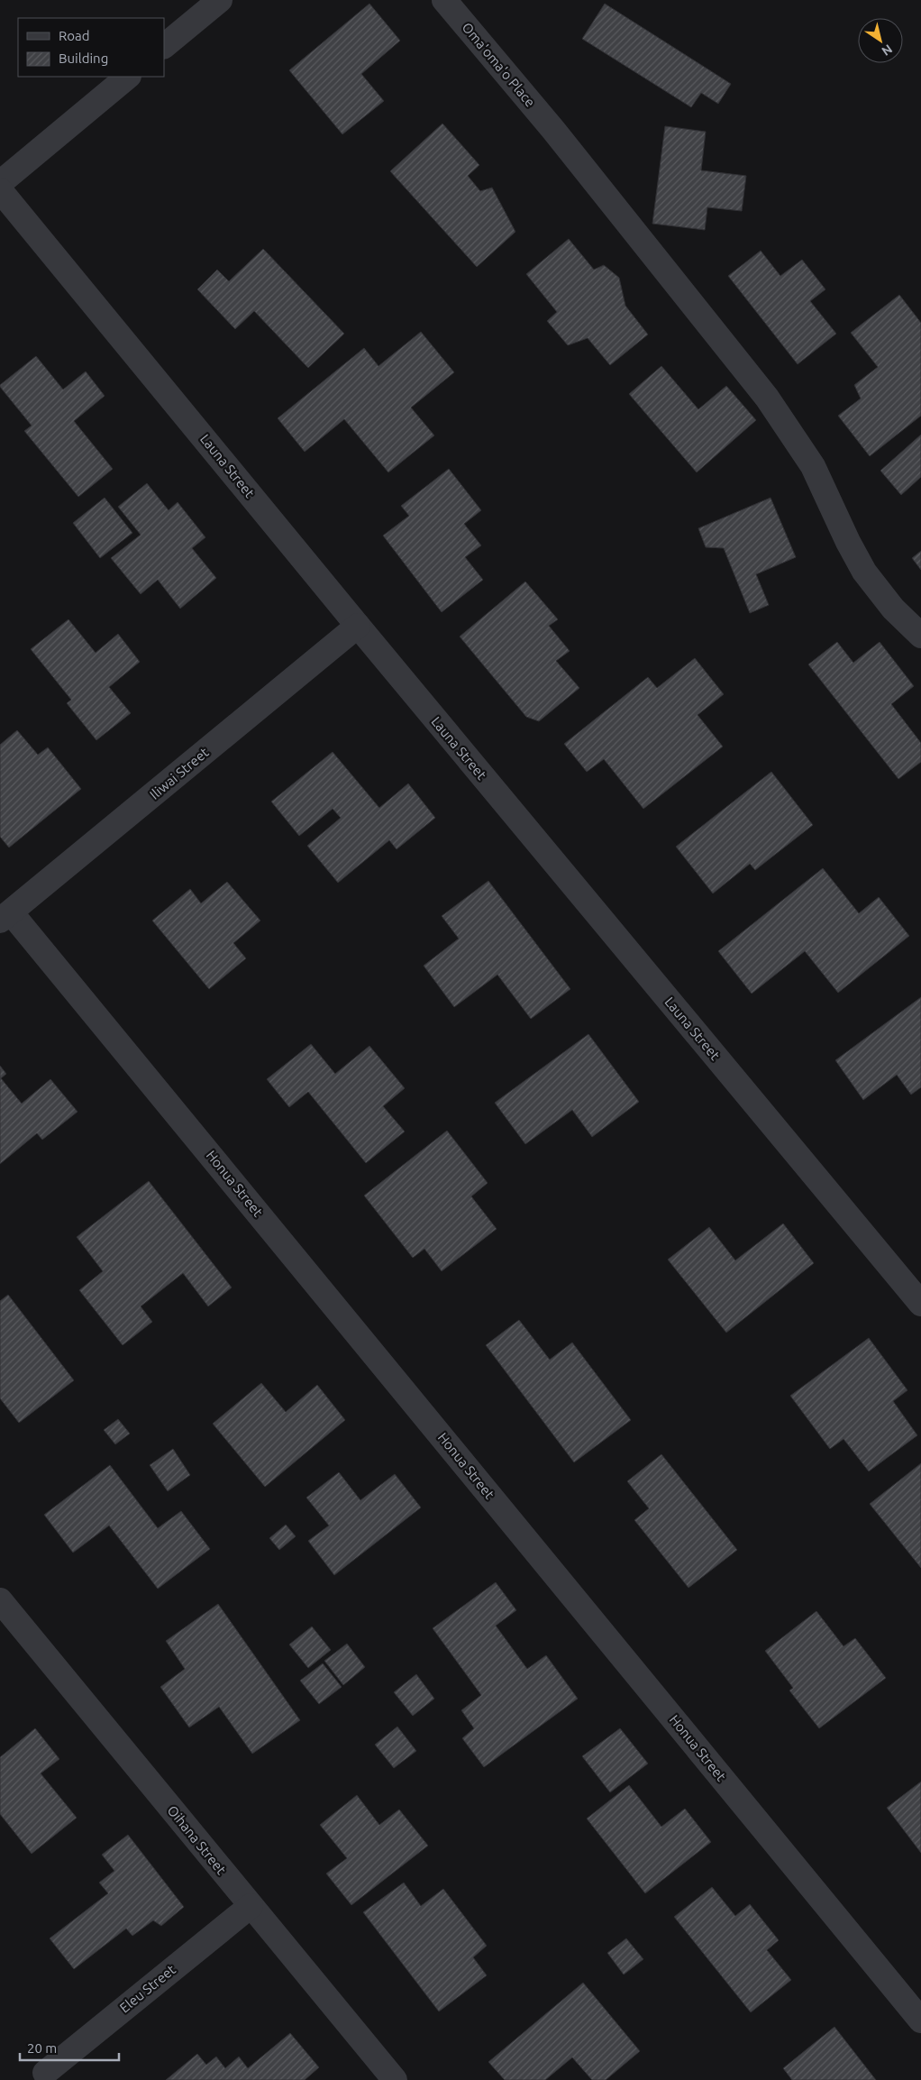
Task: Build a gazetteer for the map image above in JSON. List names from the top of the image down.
{
  "streets": {
    "street": [
      "Oma'oma'o Place",
      "Launa Street",
      "Iliwai Street",
      "Honua Street",
      "Oihana Street",
      "Eleu Street"
    ]
  },
  "crossings": [
    ["Launa Street", "Iliwai Street"],
    ["Iliwai Street", "Honua Street"],
    ["Oihana Street", "Eleu Street"]
  ],
  "legend": ["Road", "Building"],
  "scale_bar": "20 m",
  "north": "bottom right"
}
